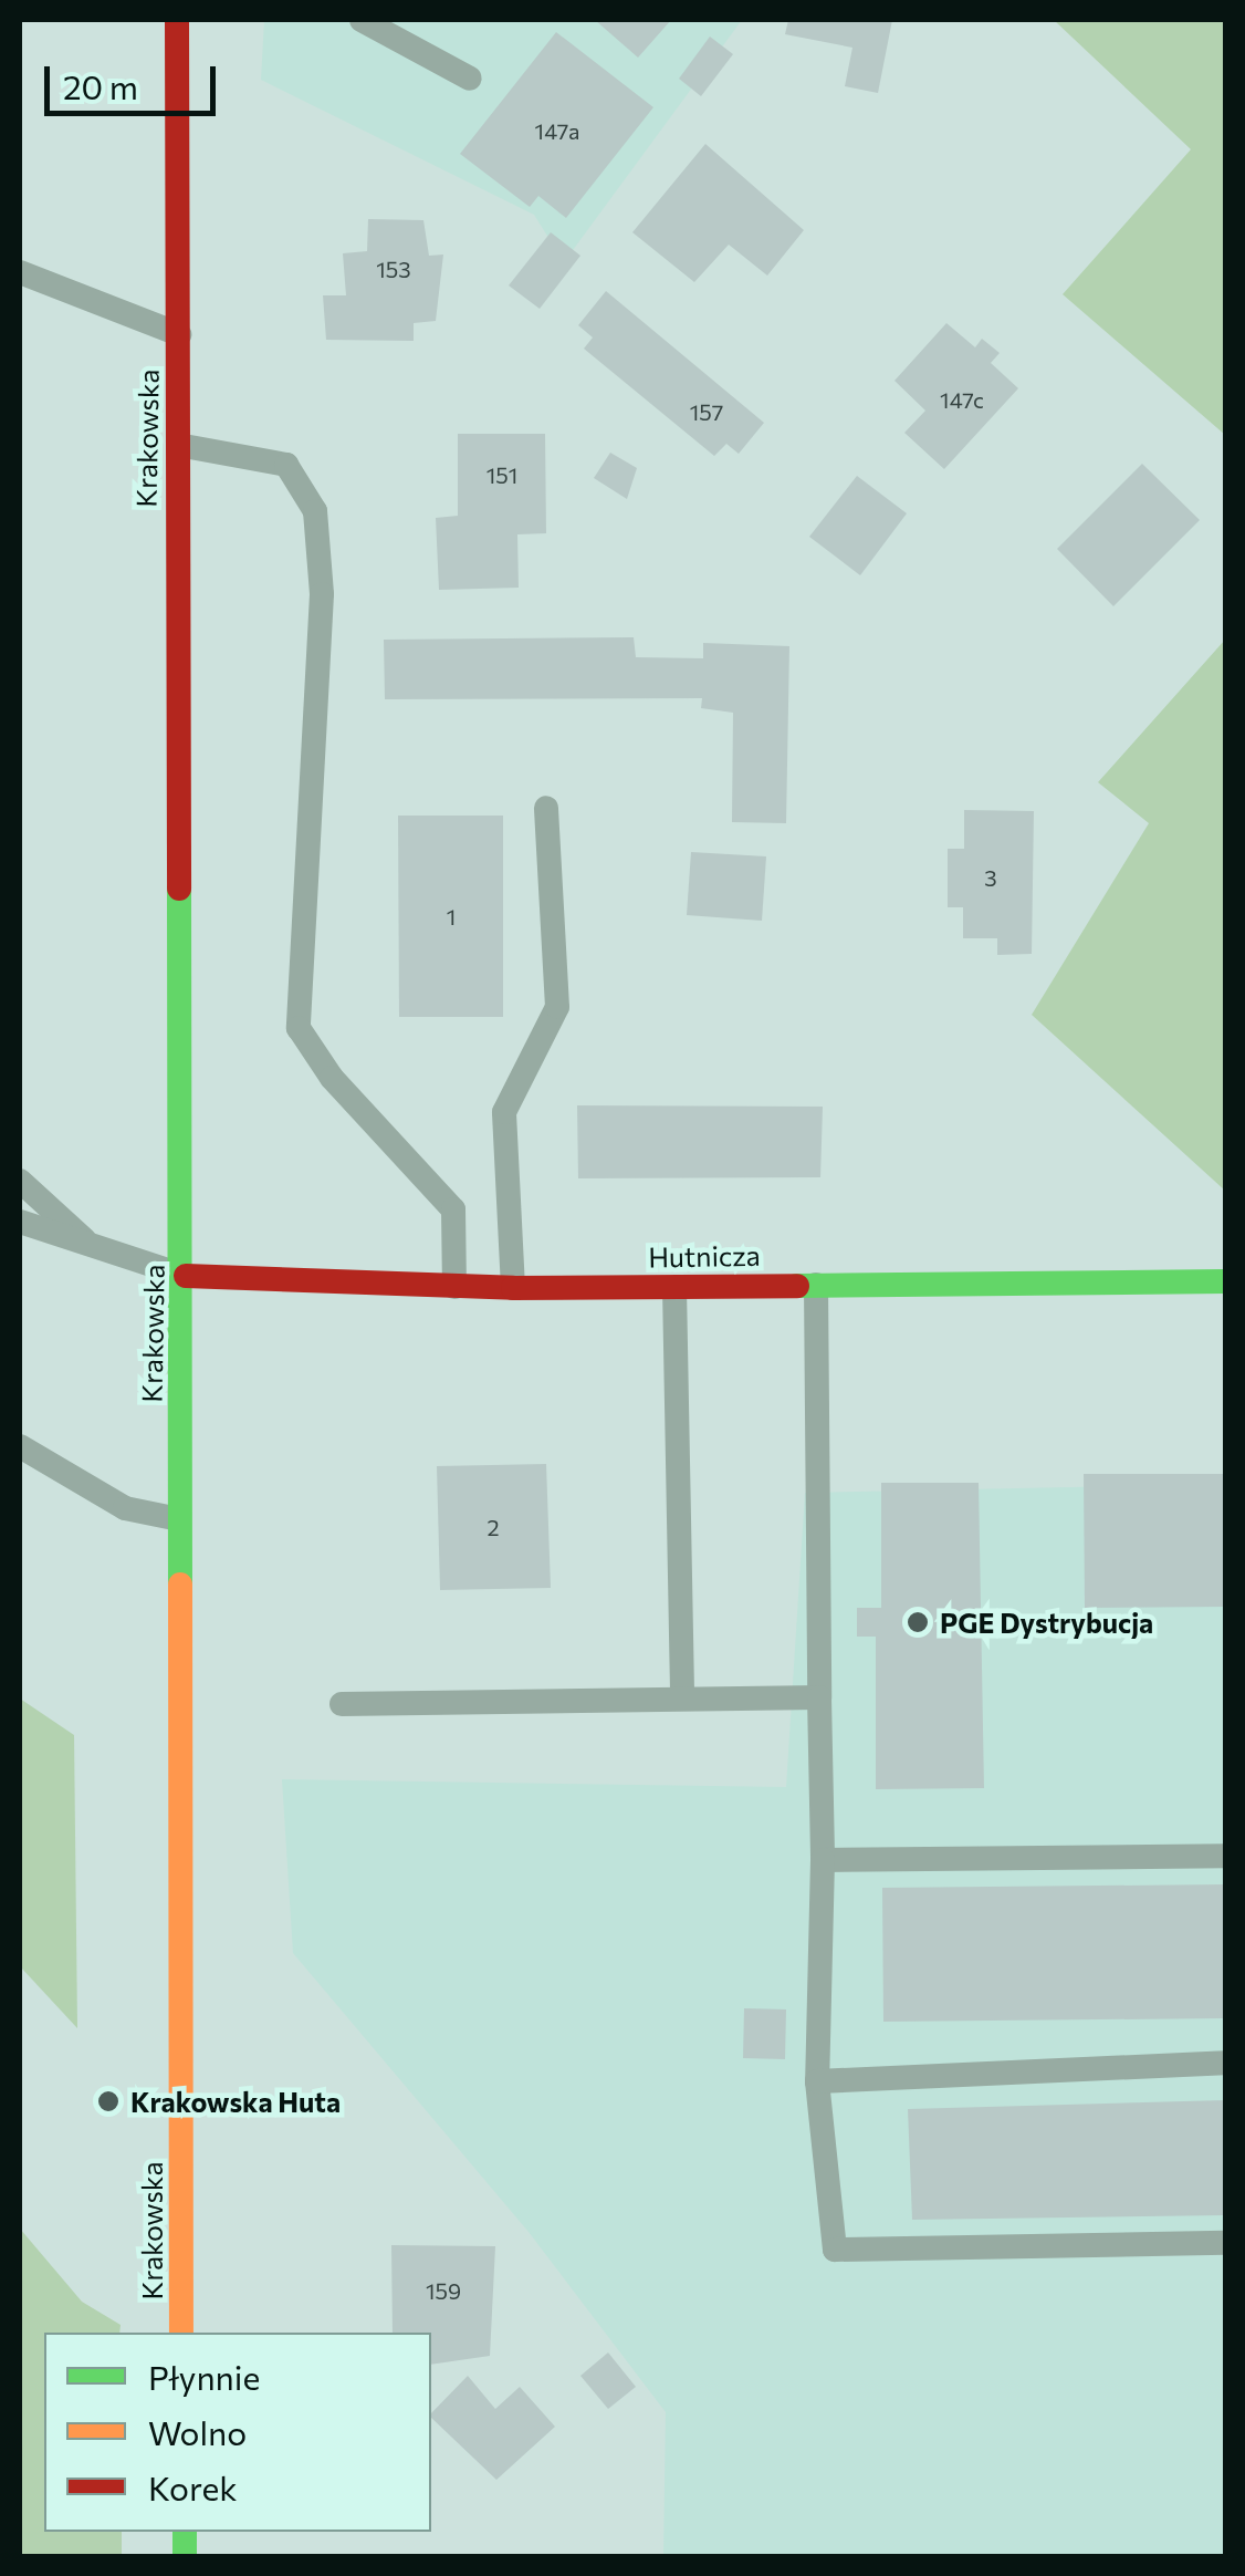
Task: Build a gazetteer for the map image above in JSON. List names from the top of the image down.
{
  "streets": {
    "main road": ["Krakowska", "Hutnicza"]
  },
  "crossings": [
    ["Krakowska", "Hutnicza"]
  ],
  "places": ["PGE Dystrybucja", "Krakowska Huta"],
  "house_numbers": [
    "147a",
    "153",
    "147c",
    "157",
    "151",
    "3",
    "1",
    "2",
    "159"
  ],
  "legend": ["Płynnie", "Wolno", "Korek"],
  "scale_bar": "20 m"
}
